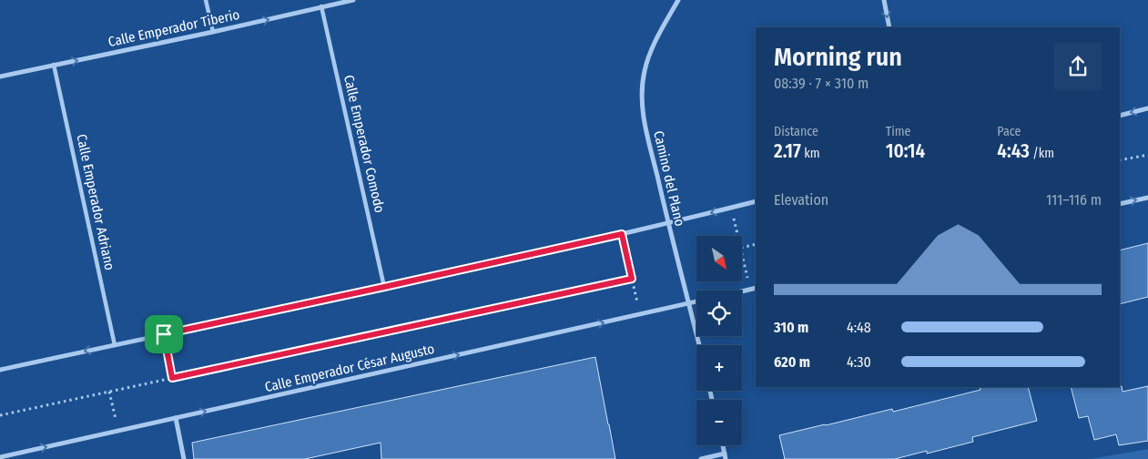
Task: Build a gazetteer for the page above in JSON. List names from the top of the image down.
{
  "streets": {
    "street": [
      "Calle Emperador Tiberio",
      "Calle Emperador Comodo",
      "Camino del Plano",
      "Calle Emperador Adriano",
      "Calle Emperador César Augusto"
    ]
  },
  "crossings": [
    ["Calle Emperador Tiberio", "Calle Emperador Comodo"],
    ["Calle Emperador Tiberio", "Calle Emperador Adriano"],
    ["Camino del Plano", "Calle Emperador César Augusto"]
  ],
  "one_way": ["Calle Emperador Tiberio", "Calle Emperador César Augusto"],
  "north": "bottom right",
  "page": {
    "heading": ["Morning run", "08:39 · 7 × 310 m"],
    "stats": [
      ["Distance", "2.17 km"],
      ["Time", "10:14"],
      ["Pace", "4:43 /km"]
    ],
    "chart": ["Elevation", "111–116 m"],
    "map_buttons": ["+", "−"],
    "list": [
      {
        "name": "310 m",
        "note": "4:48"
      },
      {
        "name": "620 m",
        "note": "4:30"
      }
    ]
  }
}
